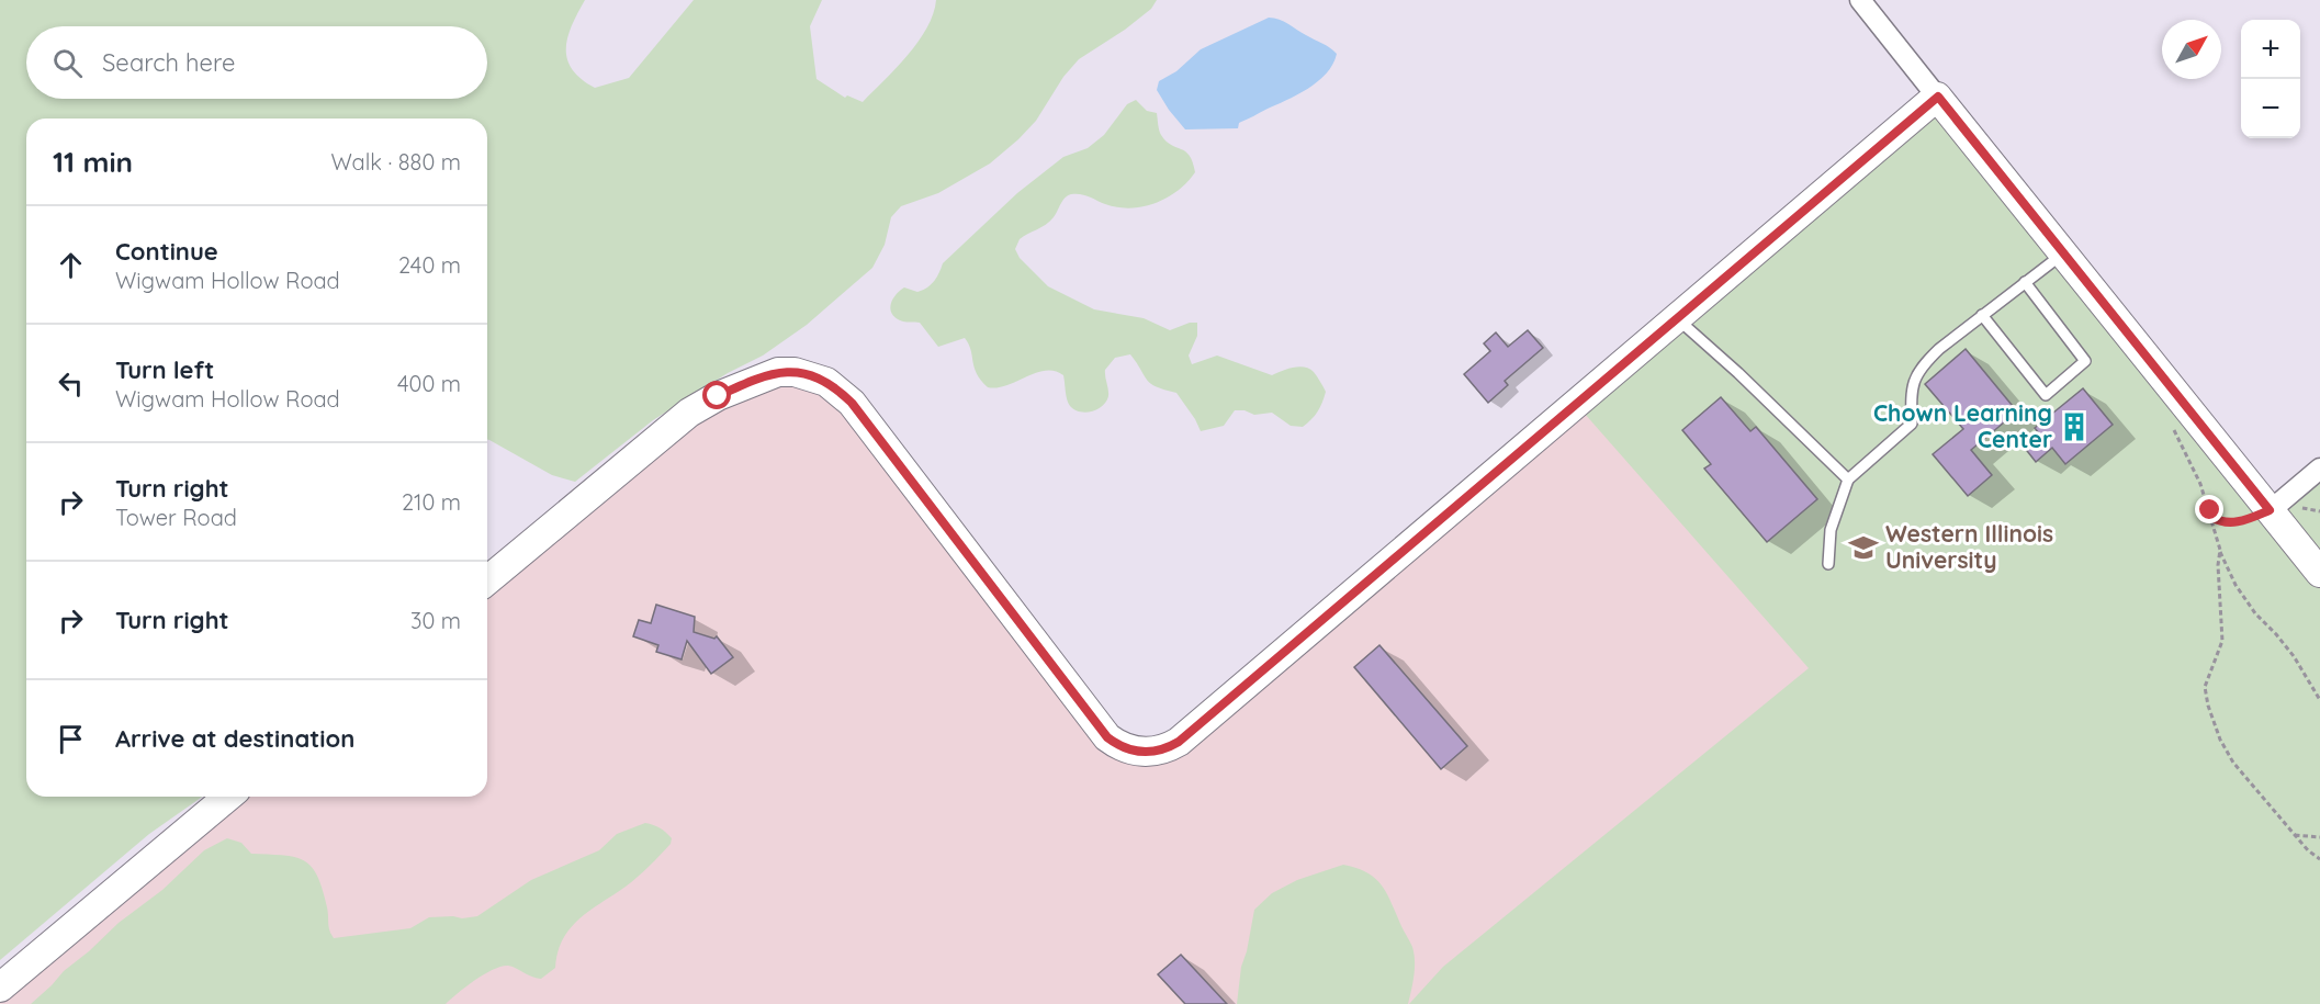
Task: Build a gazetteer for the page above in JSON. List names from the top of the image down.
{
  "places": {
    "building": ["Chown Learning Center"],
    "school or university": ["Western Illinois University"]
  },
  "north": "top right",
  "page": {
    "map_buttons": ["+", "−"],
    "search": "Search here",
    "heading": ["11 min", "Walk · 880 m"],
    "list": [
      ["Continue", "Wigwam Hollow Road", "240 m"],
      ["Turn left", "Wigwam Hollow Road", "400 m"],
      ["Turn right", "Tower Road", "210 m"],
      ["Turn right", "30 m"],
      "Arrive at destination"
    ]
  }
}
